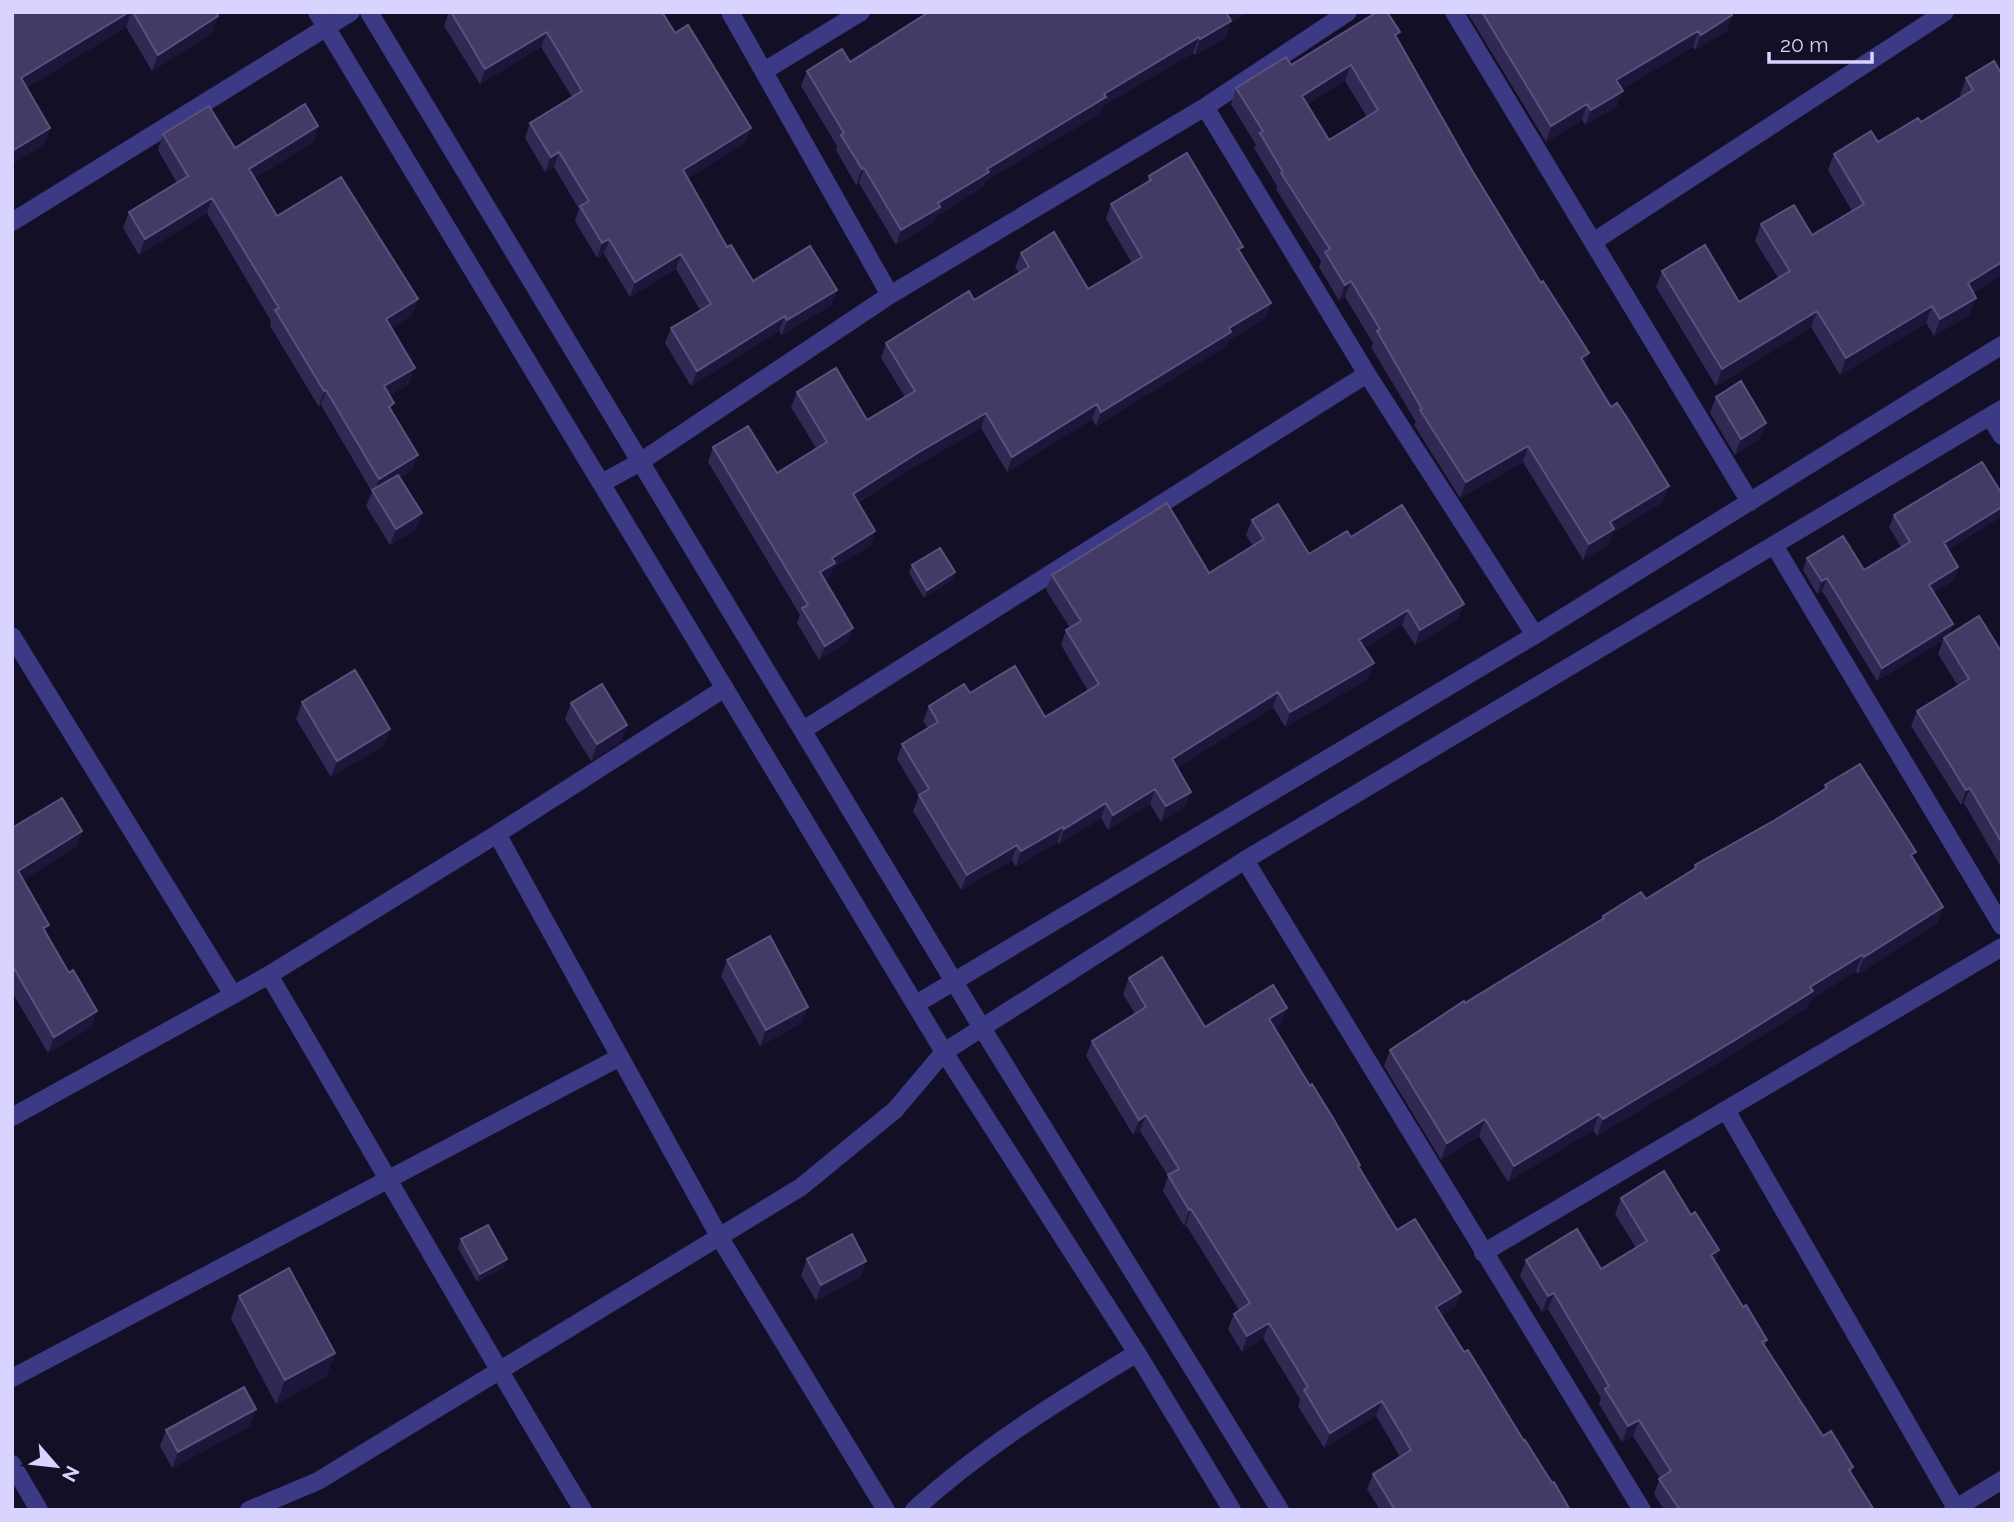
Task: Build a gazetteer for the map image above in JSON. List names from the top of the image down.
{
  "scale_bar": "20 m",
  "north": "bottom right"
}
